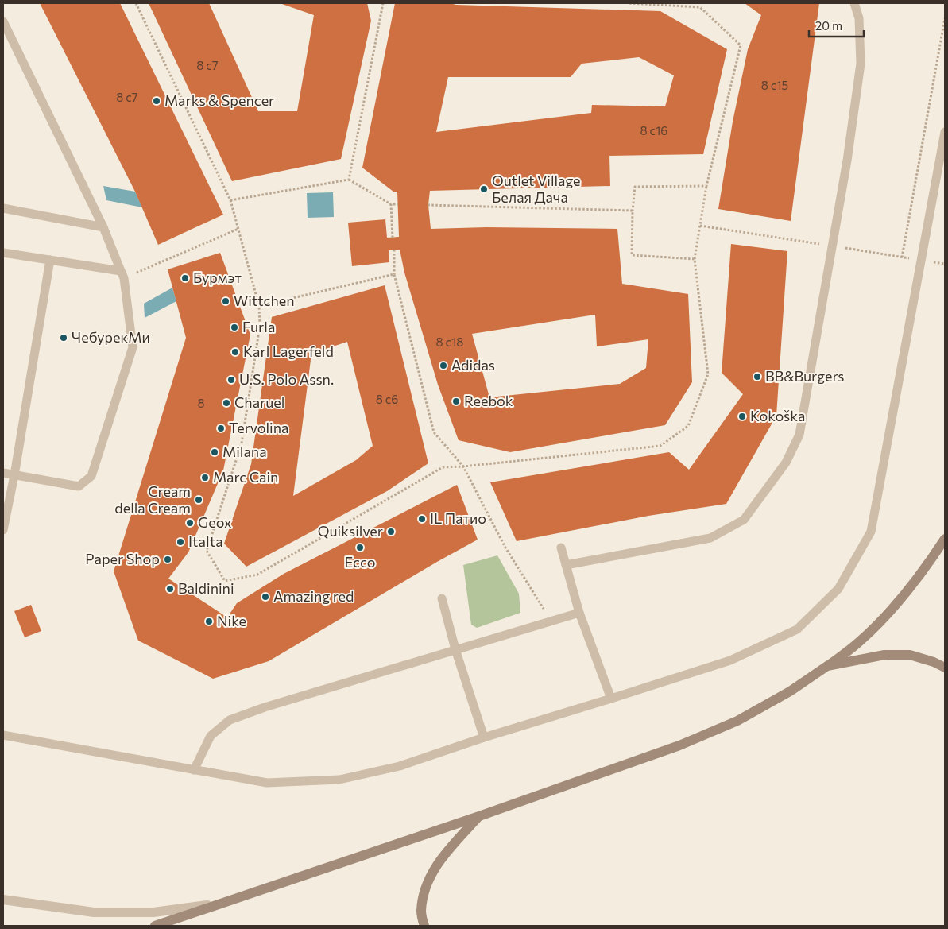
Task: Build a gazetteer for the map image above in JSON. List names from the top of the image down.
{
  "places": [
    "Marks & Spencer",
    "Outlet Village Белая Дача",
    "Бурмэт",
    "Wittchen",
    "Furla",
    "ЧебурекМи",
    "Karl Lagerfeld",
    "Adidas",
    "BB&Burgers",
    "U.S. Polo Assn.",
    "Reebok",
    "Charuel",
    "Kokoška",
    "Tervolina",
    "Milana",
    "Marc Cain",
    "Cream della Cream",
    "IL Патио",
    "Geox",
    "Quiksilver",
    "ItaIta",
    "Ecco",
    "Paper Shop",
    "Baldinini",
    "Amazing red",
    "Nike"
  ],
  "house_numbers": [
    "8 с7",
    "8 с15",
    "8 с7",
    "8 с16",
    "8 с18",
    "8 c6",
    "8"
  ],
  "scale_bar": "20 m"
}
